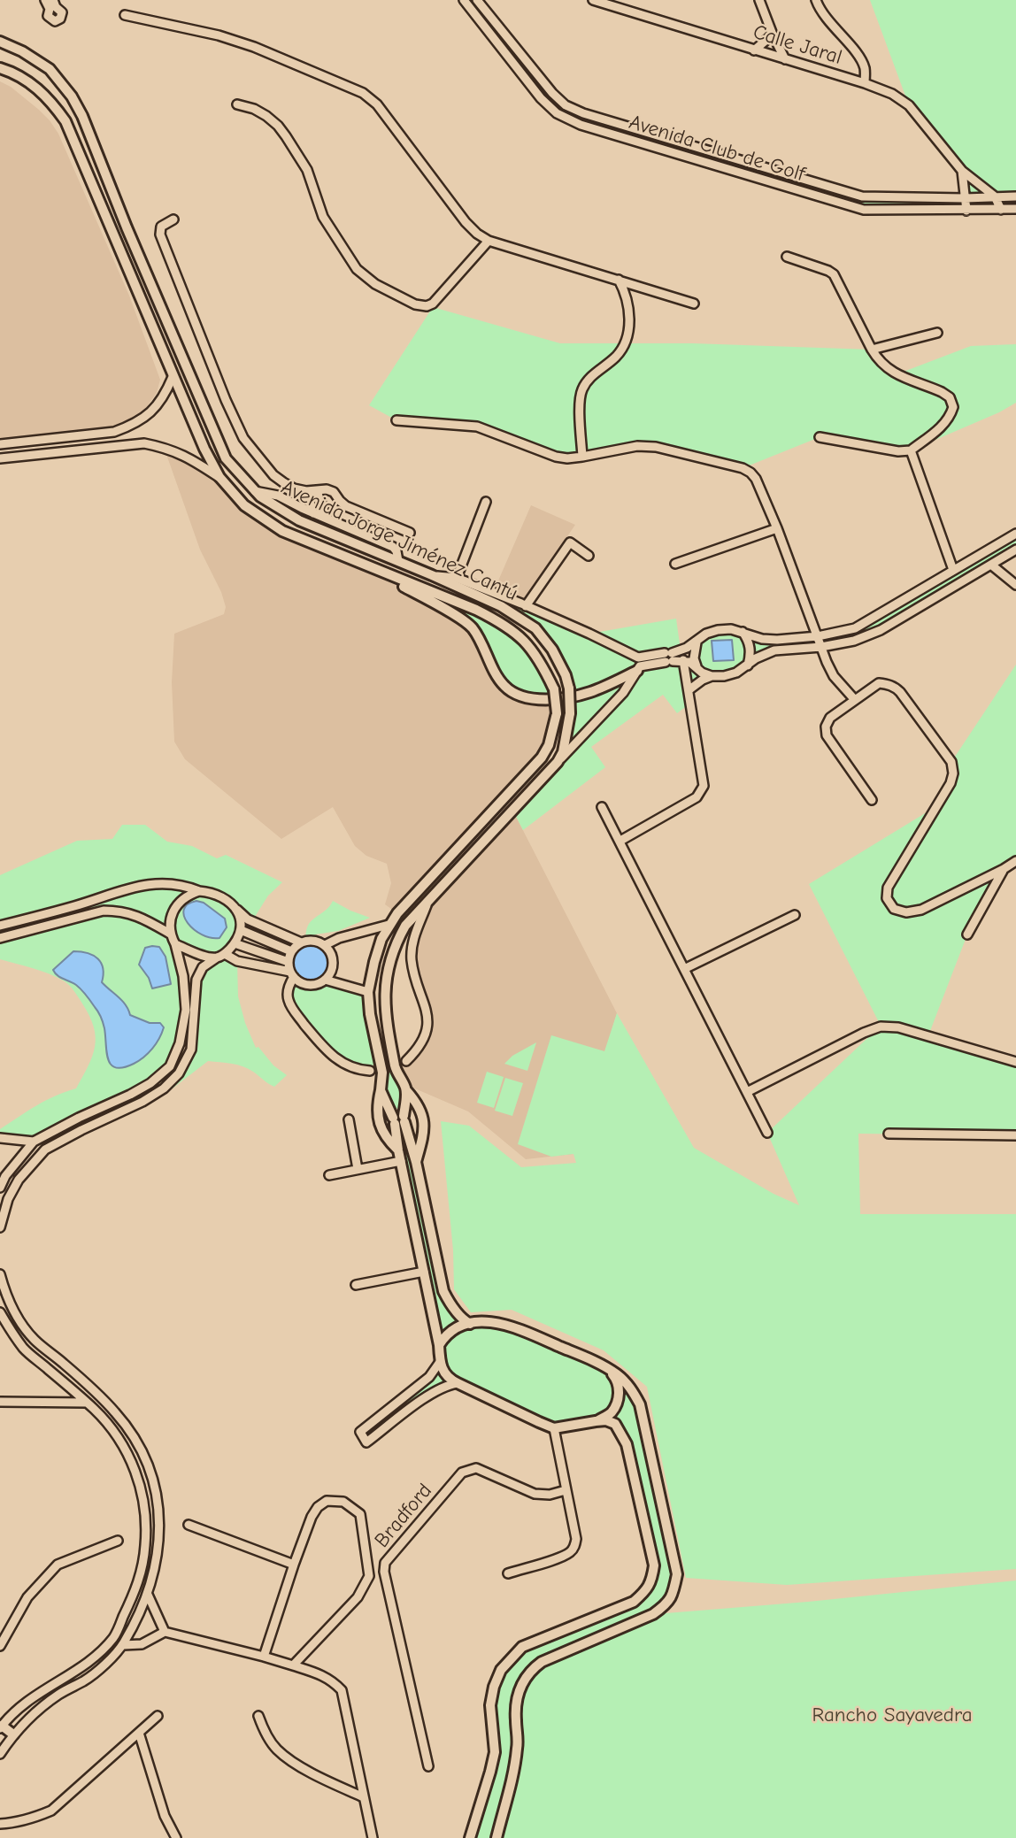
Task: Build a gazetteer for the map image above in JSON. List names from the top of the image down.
{
  "streets": {
    "main road": ["Avenida Jorge Jiménez Cantú"],
    "street": ["Calle Jaral", "Avenida Club de Golf", "Bradford"]
  },
  "crossings": [
    ["Calle Jaral", "Avenida Club de Golf"]
  ],
  "parks": ["Rancho Sayavedra"]
}
